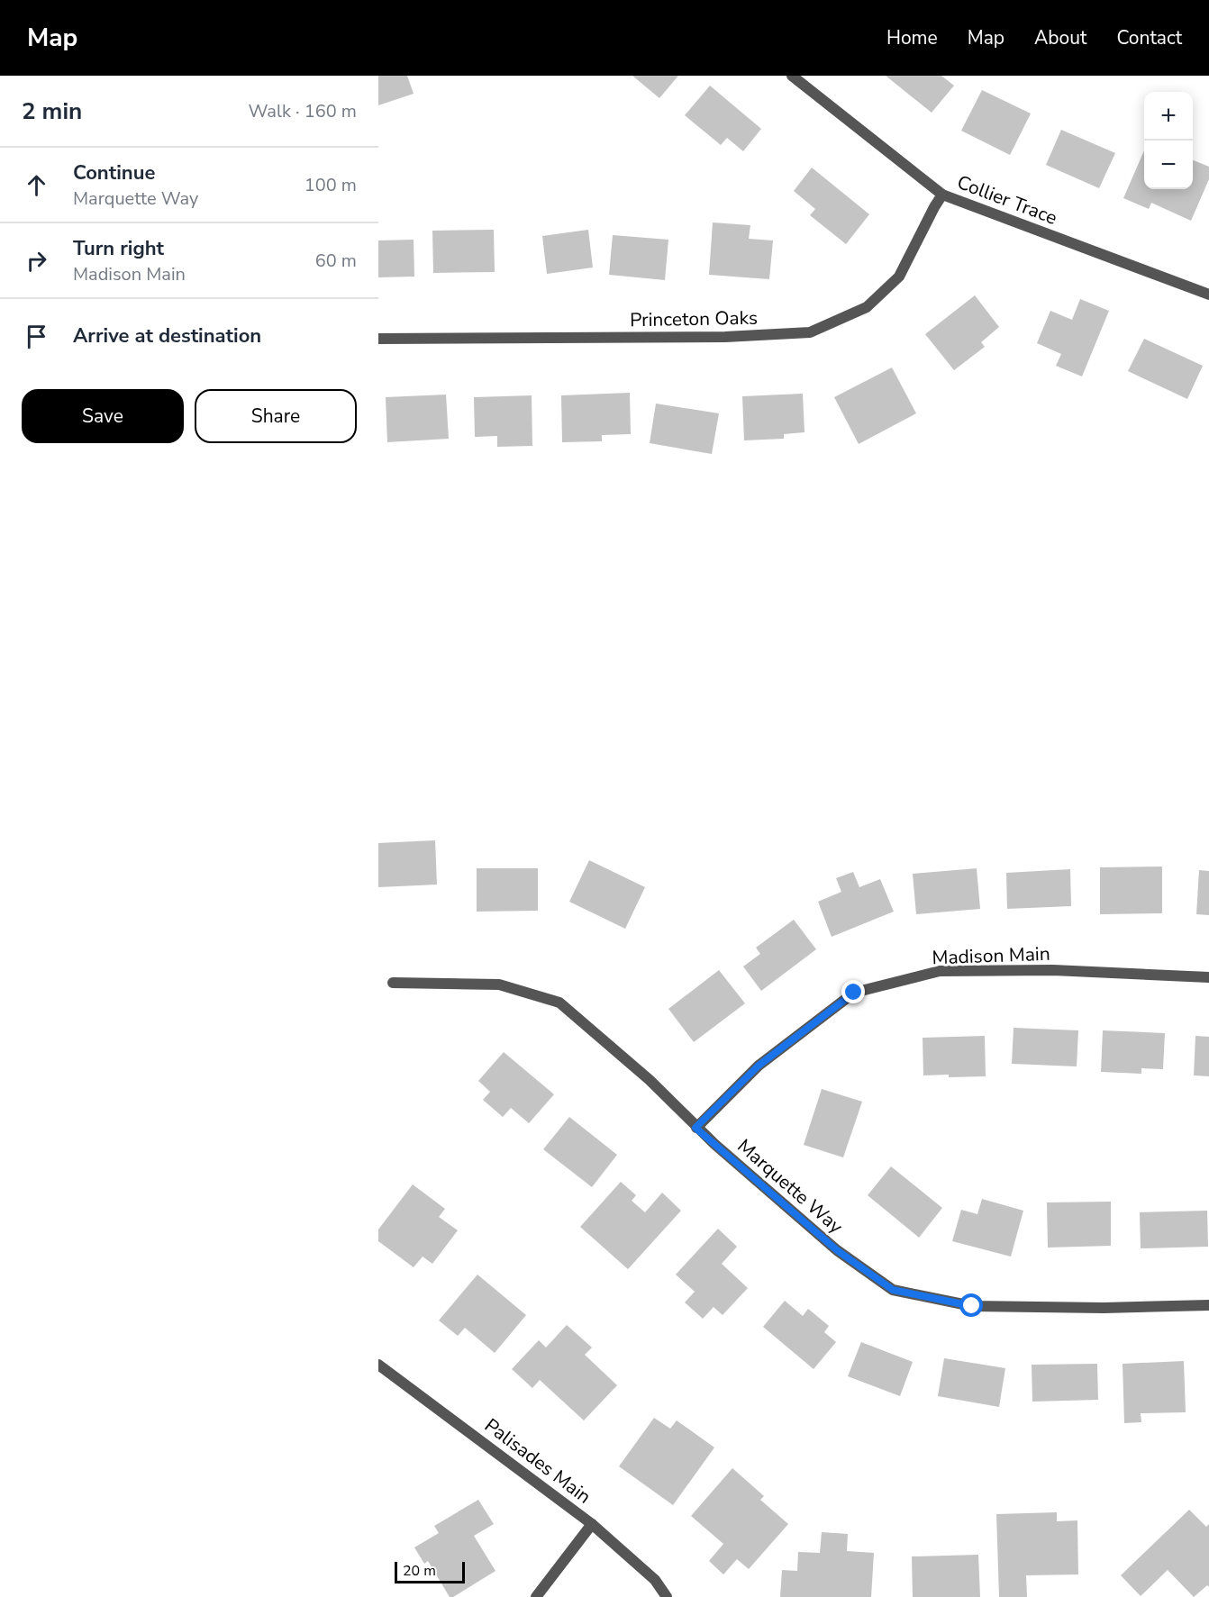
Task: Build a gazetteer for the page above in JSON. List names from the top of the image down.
{
  "streets": {
    "street": [
      "Collier Trace",
      "Princeton Oaks",
      "Madison Main",
      "Marquette Way",
      "Palisades Main"
    ]
  },
  "crossings": [
    ["Collier Trace", "Princeton Oaks"],
    ["Madison Main", "Marquette Way"]
  ],
  "scale_bar": "20 m",
  "page": {
    "header": "Map",
    "nav": [
      "Home",
      "Map",
      "About",
      "Contact"
    ],
    "heading": ["2 min", "Walk · 160 m"],
    "map_buttons": ["+", "−"],
    "list": [
      ["Continue", "Marquette Way", "100 m"],
      ["Turn right", "Madison Main", "60 m"],
      "Arrive at destination"
    ],
    "buttons": ["Save", "Share"],
    "scale": "20 m"
  }
}
